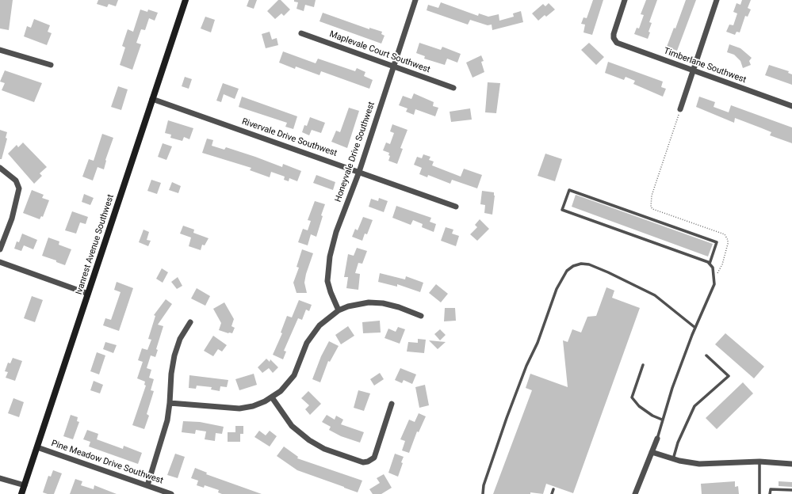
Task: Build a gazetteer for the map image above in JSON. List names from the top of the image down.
{
  "streets": {
    "street": [
      "Maplevale Court Southwest",
      "Timberlane Southwest",
      "Rivervale Drive Southwest",
      "Honeyvale Drive Southwest",
      "Ivanrest Avenue Southwest",
      "Pine Meadow Drive Southwest"
    ]
  },
  "crossings": [
    ["Maplevale Court Southwest", "Honeyvale Drive Southwest"],
    ["Rivervale Drive Southwest", "Honeyvale Drive Southwest"],
    ["Rivervale Drive Southwest", "Ivanrest Avenue Southwest"],
    ["Ivanrest Avenue Southwest", "Pine Meadow Drive Southwest"]
  ]
}
